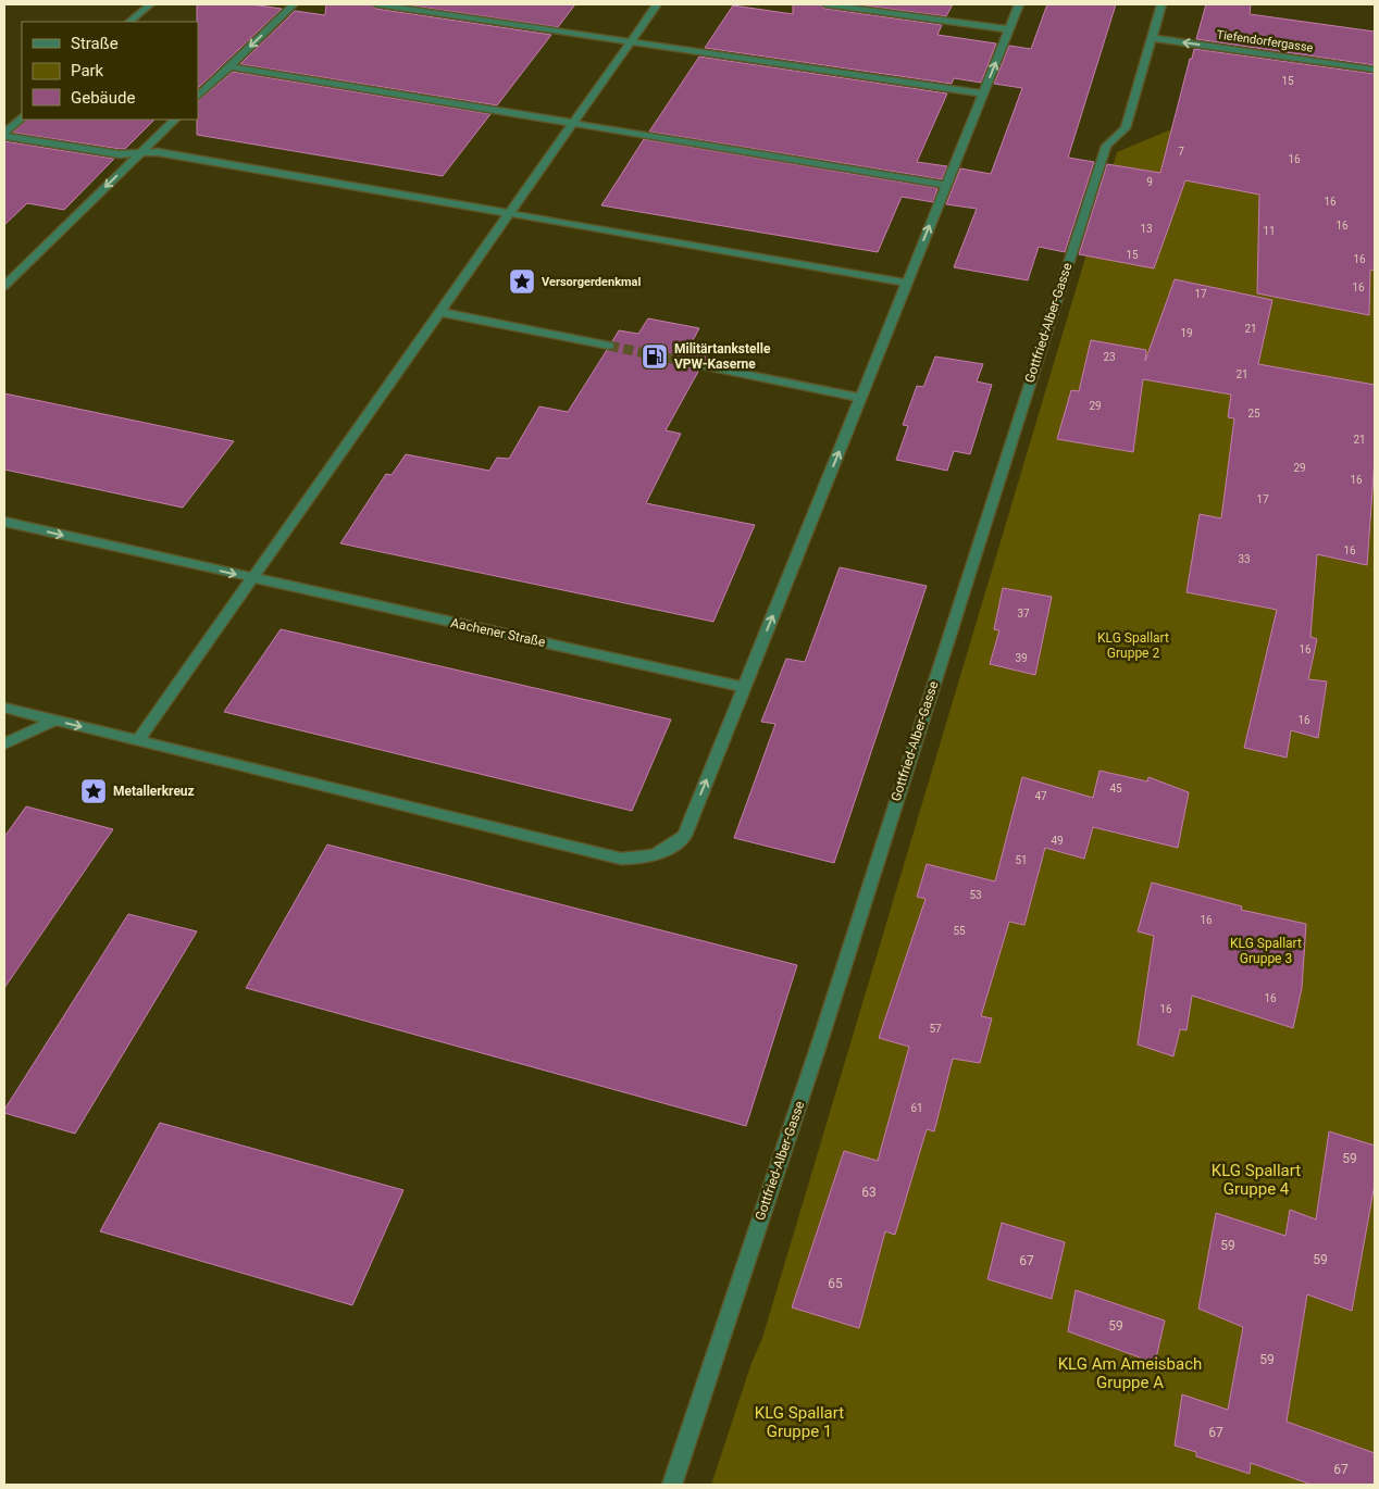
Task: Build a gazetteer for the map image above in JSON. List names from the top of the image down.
{
  "streets": {
    "street": ["Tiefendorfergasse", "Gottfried-Alber-Gasse", "Aachener Straße"]
  },
  "crossings": [
    ["Tiefendorfergasse", "Gottfried-Alber-Gasse"]
  ],
  "one_way": ["Tiefendorfergasse"],
  "parks": [
    "KLG Spallart Gruppe 2",
    "KLG Spallart Gruppe 3",
    "KLG Spallart Gruppe 4",
    "KLG Am Ameisbach Gruppe A",
    "KLG Spallart Gruppe 1"
  ],
  "places": {
    "place": ["Versorgerdenkmal", "Metallerkreuz"],
    "fuel station": ["Militärtankstelle VPW-Kaserne"]
  },
  "house_numbers": [
    "15",
    "7",
    "16",
    "9",
    "16",
    "16",
    "13",
    "11",
    "15",
    "16",
    "16",
    "17",
    "21",
    "19",
    "23",
    "21",
    "29",
    "25",
    "21",
    "29",
    "16",
    "17",
    "16",
    "33",
    "37",
    "16",
    "39",
    "16",
    "45",
    "47",
    "49",
    "51",
    "53",
    "16",
    "55",
    "16",
    "16",
    "57",
    "61",
    "59",
    "63",
    "59",
    "59",
    "67",
    "65",
    "59",
    "59",
    "67",
    "67"
  ],
  "legend": ["Straße", "Park", "Gebäude"]
}
